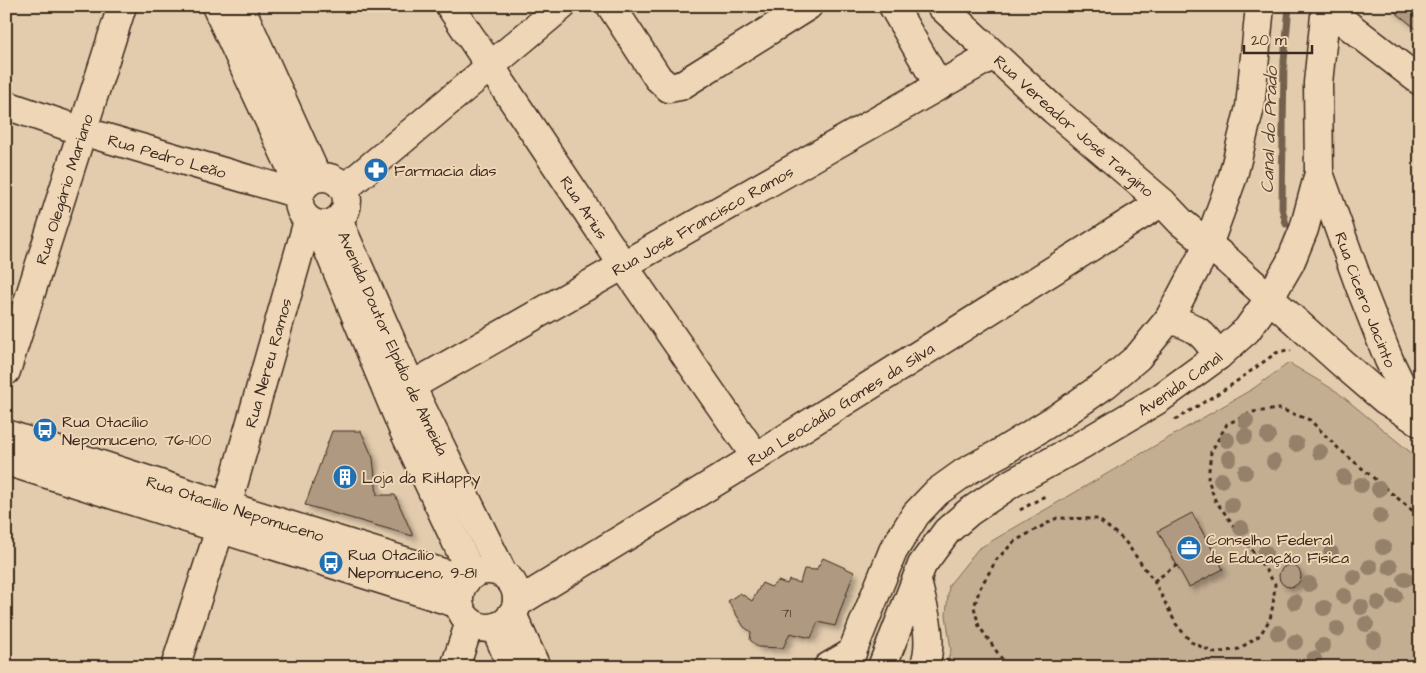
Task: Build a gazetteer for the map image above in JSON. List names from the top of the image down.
{
  "streets": {
    "street": [
      "Rua Vereador José Targino",
      "Rua Pedro Leão",
      "Rua Olegário Mariano",
      "Rua Arius",
      "Rua José Francisco Ramos",
      "Rua Cicero Jacinto",
      "Avenida Doutor Elpídio de Almeida",
      "Rua Nereu Ramos",
      "Avenida Canal",
      "Rua Leocádio Gomes da Silva",
      "Rua Otacílio Nepomuceno"
    ]
  },
  "crossings": [
    ["Rua Vereador José Targino", "Rua José Francisco Ramos"],
    ["Rua Vereador José Targino", "Avenida Canal"],
    ["Rua Vereador José Targino", "Rua Leocádio Gomes da Silva"],
    ["Rua Pedro Leão", "Rua Olegário Mariano"],
    ["Rua Pedro Leão", "Avenida Doutor Elpídio de Almeida"],
    ["Rua Pedro Leão", "Rua Nereu Ramos"],
    ["Rua Arius", "Rua José Francisco Ramos"],
    ["Rua Arius", "Rua Leocádio Gomes da Silva"],
    ["Rua José Francisco Ramos", "Avenida Doutor Elpídio de Almeida"],
    ["Rua Cicero Jacinto", "Avenida Canal"],
    ["Avenida Doutor Elpídio de Almeida", "Rua Nereu Ramos"],
    ["Avenida Doutor Elpídio de Almeida", "Rua Leocádio Gomes da Silva"],
    ["Avenida Doutor Elpídio de Almeida", "Rua Otacílio Nepomuceno"],
    ["Rua Nereu Ramos", "Rua Otacílio Nepomuceno"],
    ["Rua Leocádio Gomes da Silva", "Rua Otacílio Nepomuceno"]
  ],
  "water": ["Canal do Prado"],
  "places": {
    "pharmacy": ["Farmacia dias"],
    "bus stop": ["Rua Otacílio Nepomuceno, 76-100", "Rua Otacílio Nepomuceno, 9-81"],
    "building": ["Loja da RiHappy"],
    "office": ["Conselho Federal de Educação Física"]
  },
  "house_numbers": ["71"],
  "scale_bar": "20 m"
}
